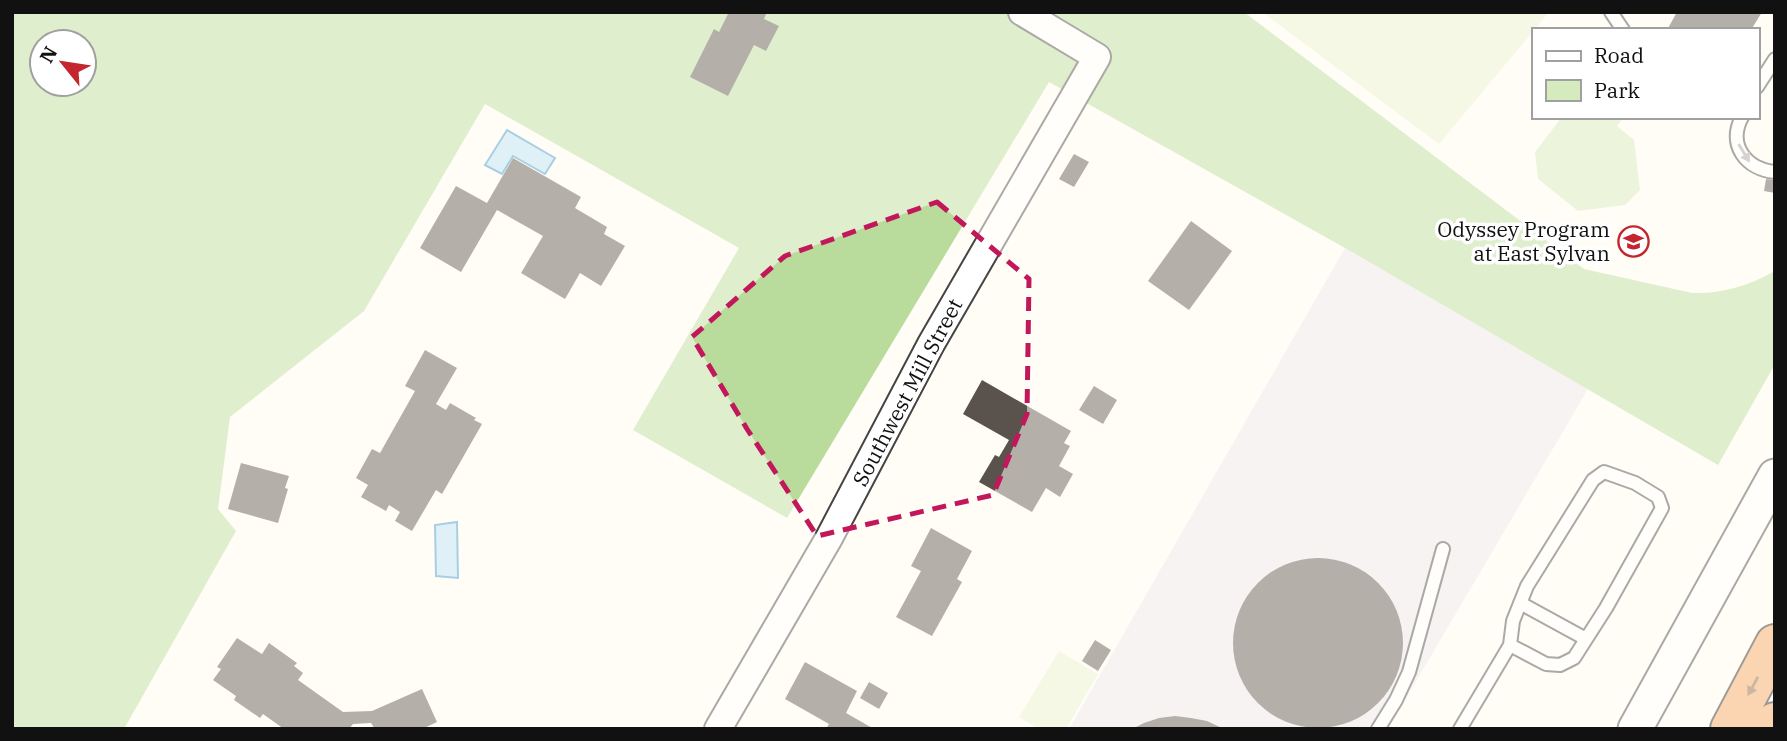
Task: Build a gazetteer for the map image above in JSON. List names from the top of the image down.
{
  "streets": {
    "street": ["Southwest Mill Street"]
  },
  "places": {
    "school or university": ["Odyssey Program at East Sylvan"]
  },
  "legend": ["Road", "Park"],
  "north": "top left"
}
